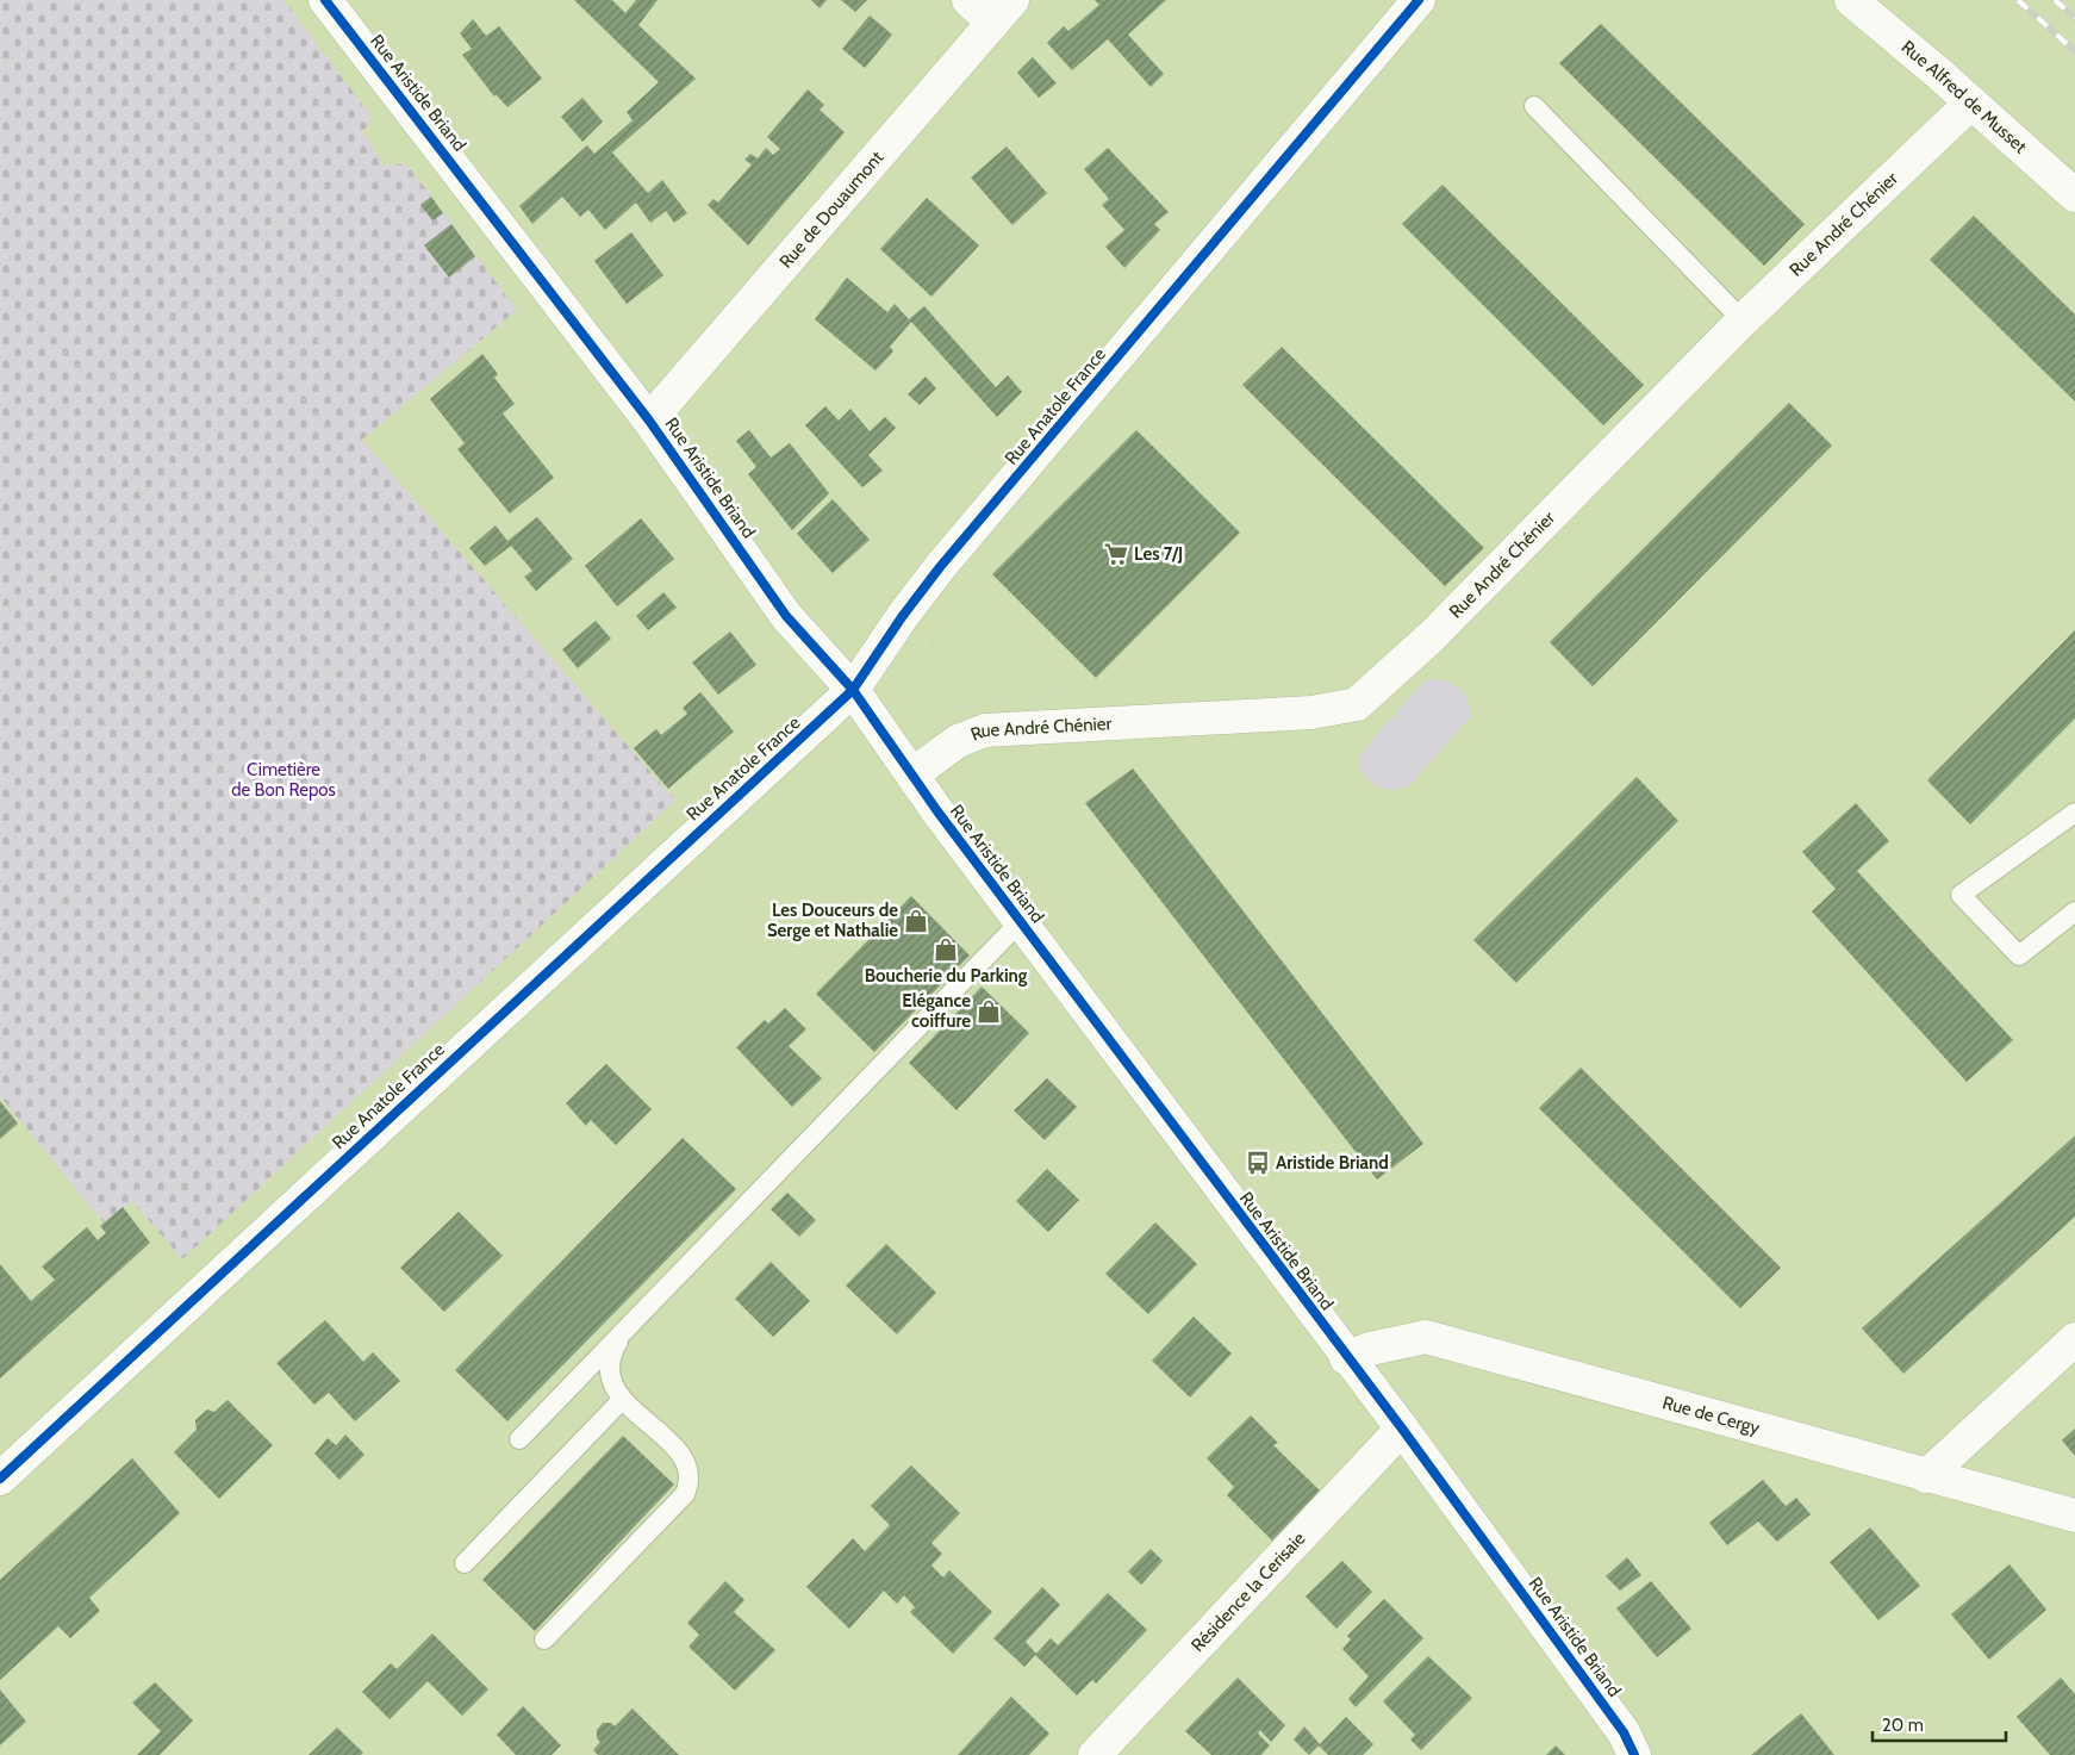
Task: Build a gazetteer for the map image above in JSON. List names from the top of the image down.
{
  "streets": {
    "street": [
      "Rue Aristide Briand",
      "Rue Alfred de Musset",
      "Rue de Douaumont",
      "Rue André Chénier",
      "Rue Anatole France",
      "Rue de Cergy",
      "Résidence la Cerisaie"
    ]
  },
  "crossings": [
    ["Rue Aristide Briand", "Rue de Douaumont"],
    ["Rue Aristide Briand", "Rue André Chénier"],
    ["Rue Aristide Briand", "Rue Anatole France"],
    ["Rue Aristide Briand", "Rue de Cergy"],
    ["Rue Aristide Briand", "Résidence la Cerisaie"],
    ["Rue Alfred de Musset", "Rue André Chénier"]
  ],
  "parks": ["Cimetière de Bon Repos"],
  "places": {
    "supermarket": ["Les 7/J"],
    "shop": ["Les Douceurs de Serge et Nathalie", "Boucherie du Parking", "Elégance coiffure"],
    "bus stop": ["Aristide Briand"]
  },
  "scale_bar": "20 m"
}
